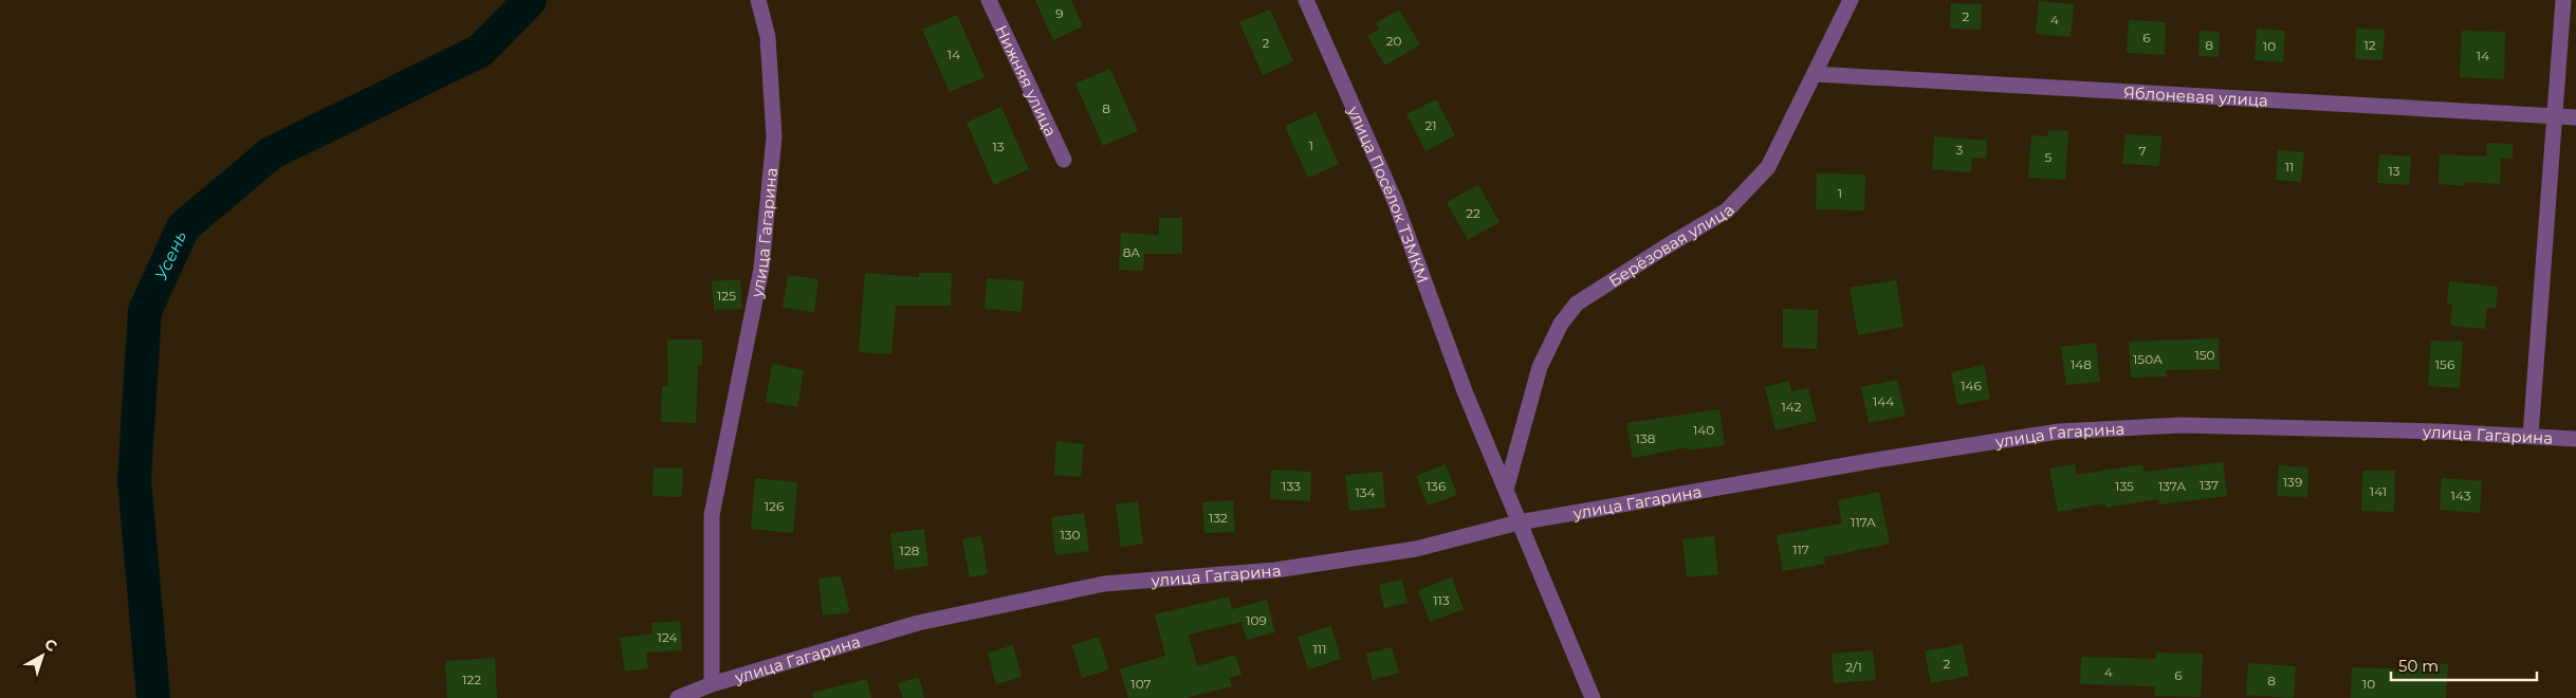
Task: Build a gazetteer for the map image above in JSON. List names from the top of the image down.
{
  "streets": {
    "street": [
      "Нижняя улица",
      "Яблоневая улица",
      "улица Посёлок ТЗМКМ",
      "улица Гагарина",
      "Берёзовая улица"
    ]
  },
  "crossings": [
    ["Яблоневая улица", "Берёзовая улица"],
    ["улица Посёлок ТЗМКМ", "улица Гагарина"],
    ["улица Посёлок ТЗМКМ", "Берёзовая улица"]
  ],
  "water": ["Усень"],
  "house_numbers": [
    "9",
    "2",
    "4",
    "6",
    "20",
    "2",
    "8",
    "12",
    "10",
    "14",
    "14",
    "8",
    "21",
    "1",
    "13",
    "3",
    "7",
    "5",
    "11",
    "13",
    "1",
    "22",
    "8А",
    "125",
    "150",
    "150А",
    "148",
    "156",
    "146",
    "144",
    "142",
    "140",
    "138",
    "139",
    "137",
    "133",
    "136",
    "135",
    "137А",
    "141",
    "134",
    "143",
    "126",
    "132",
    "117А",
    "130",
    "117",
    "128",
    "113",
    "109",
    "124",
    "111",
    "2",
    "2/1",
    "4",
    "6",
    "122",
    "8",
    "107",
    "10"
  ],
  "scale_bar": "50 m",
  "north": "top right"
}
